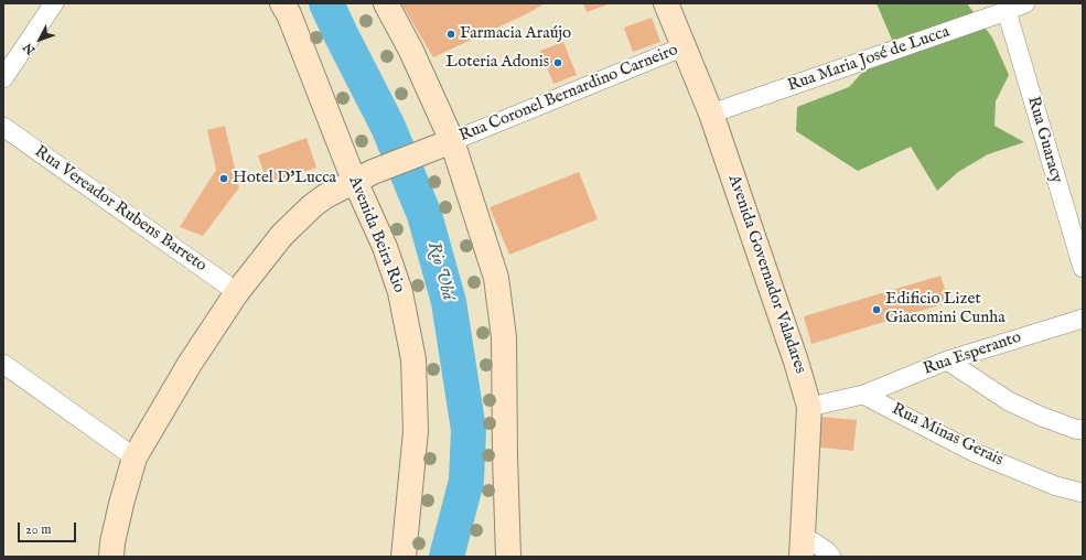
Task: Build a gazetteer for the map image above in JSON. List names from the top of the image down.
{
  "streets": {
    "main road": ["Avenida Beira Rio", "Avenida Governador Valadares"],
    "street": [
      "Rua Maria José de Lucca",
      "Rua Coronel Bernardino Carneiro",
      "Rua Guaracy",
      "Rua Vereador Rubens Barreto",
      "Rua Esperanto",
      "Rua Minas Gerais"
    ]
  },
  "crossings": [
    ["Rua Maria José de Lucca", "Rua Guaracy"],
    ["Rua Maria José de Lucca", "Avenida Governador Valadares"],
    ["Rua Coronel Bernardino Carneiro", "Avenida Governador Valadares"],
    ["Rua Esperanto", "Rua Minas Gerais"]
  ],
  "water": ["Rio Ubá"],
  "places": [
    "Farmacia Araújo",
    "Loteria Adonis",
    "Hotel D'Lucca",
    "Edificio Lizet Giacomini Cunha"
  ],
  "scale_bar": "20 m",
  "north": "bottom left"
}
